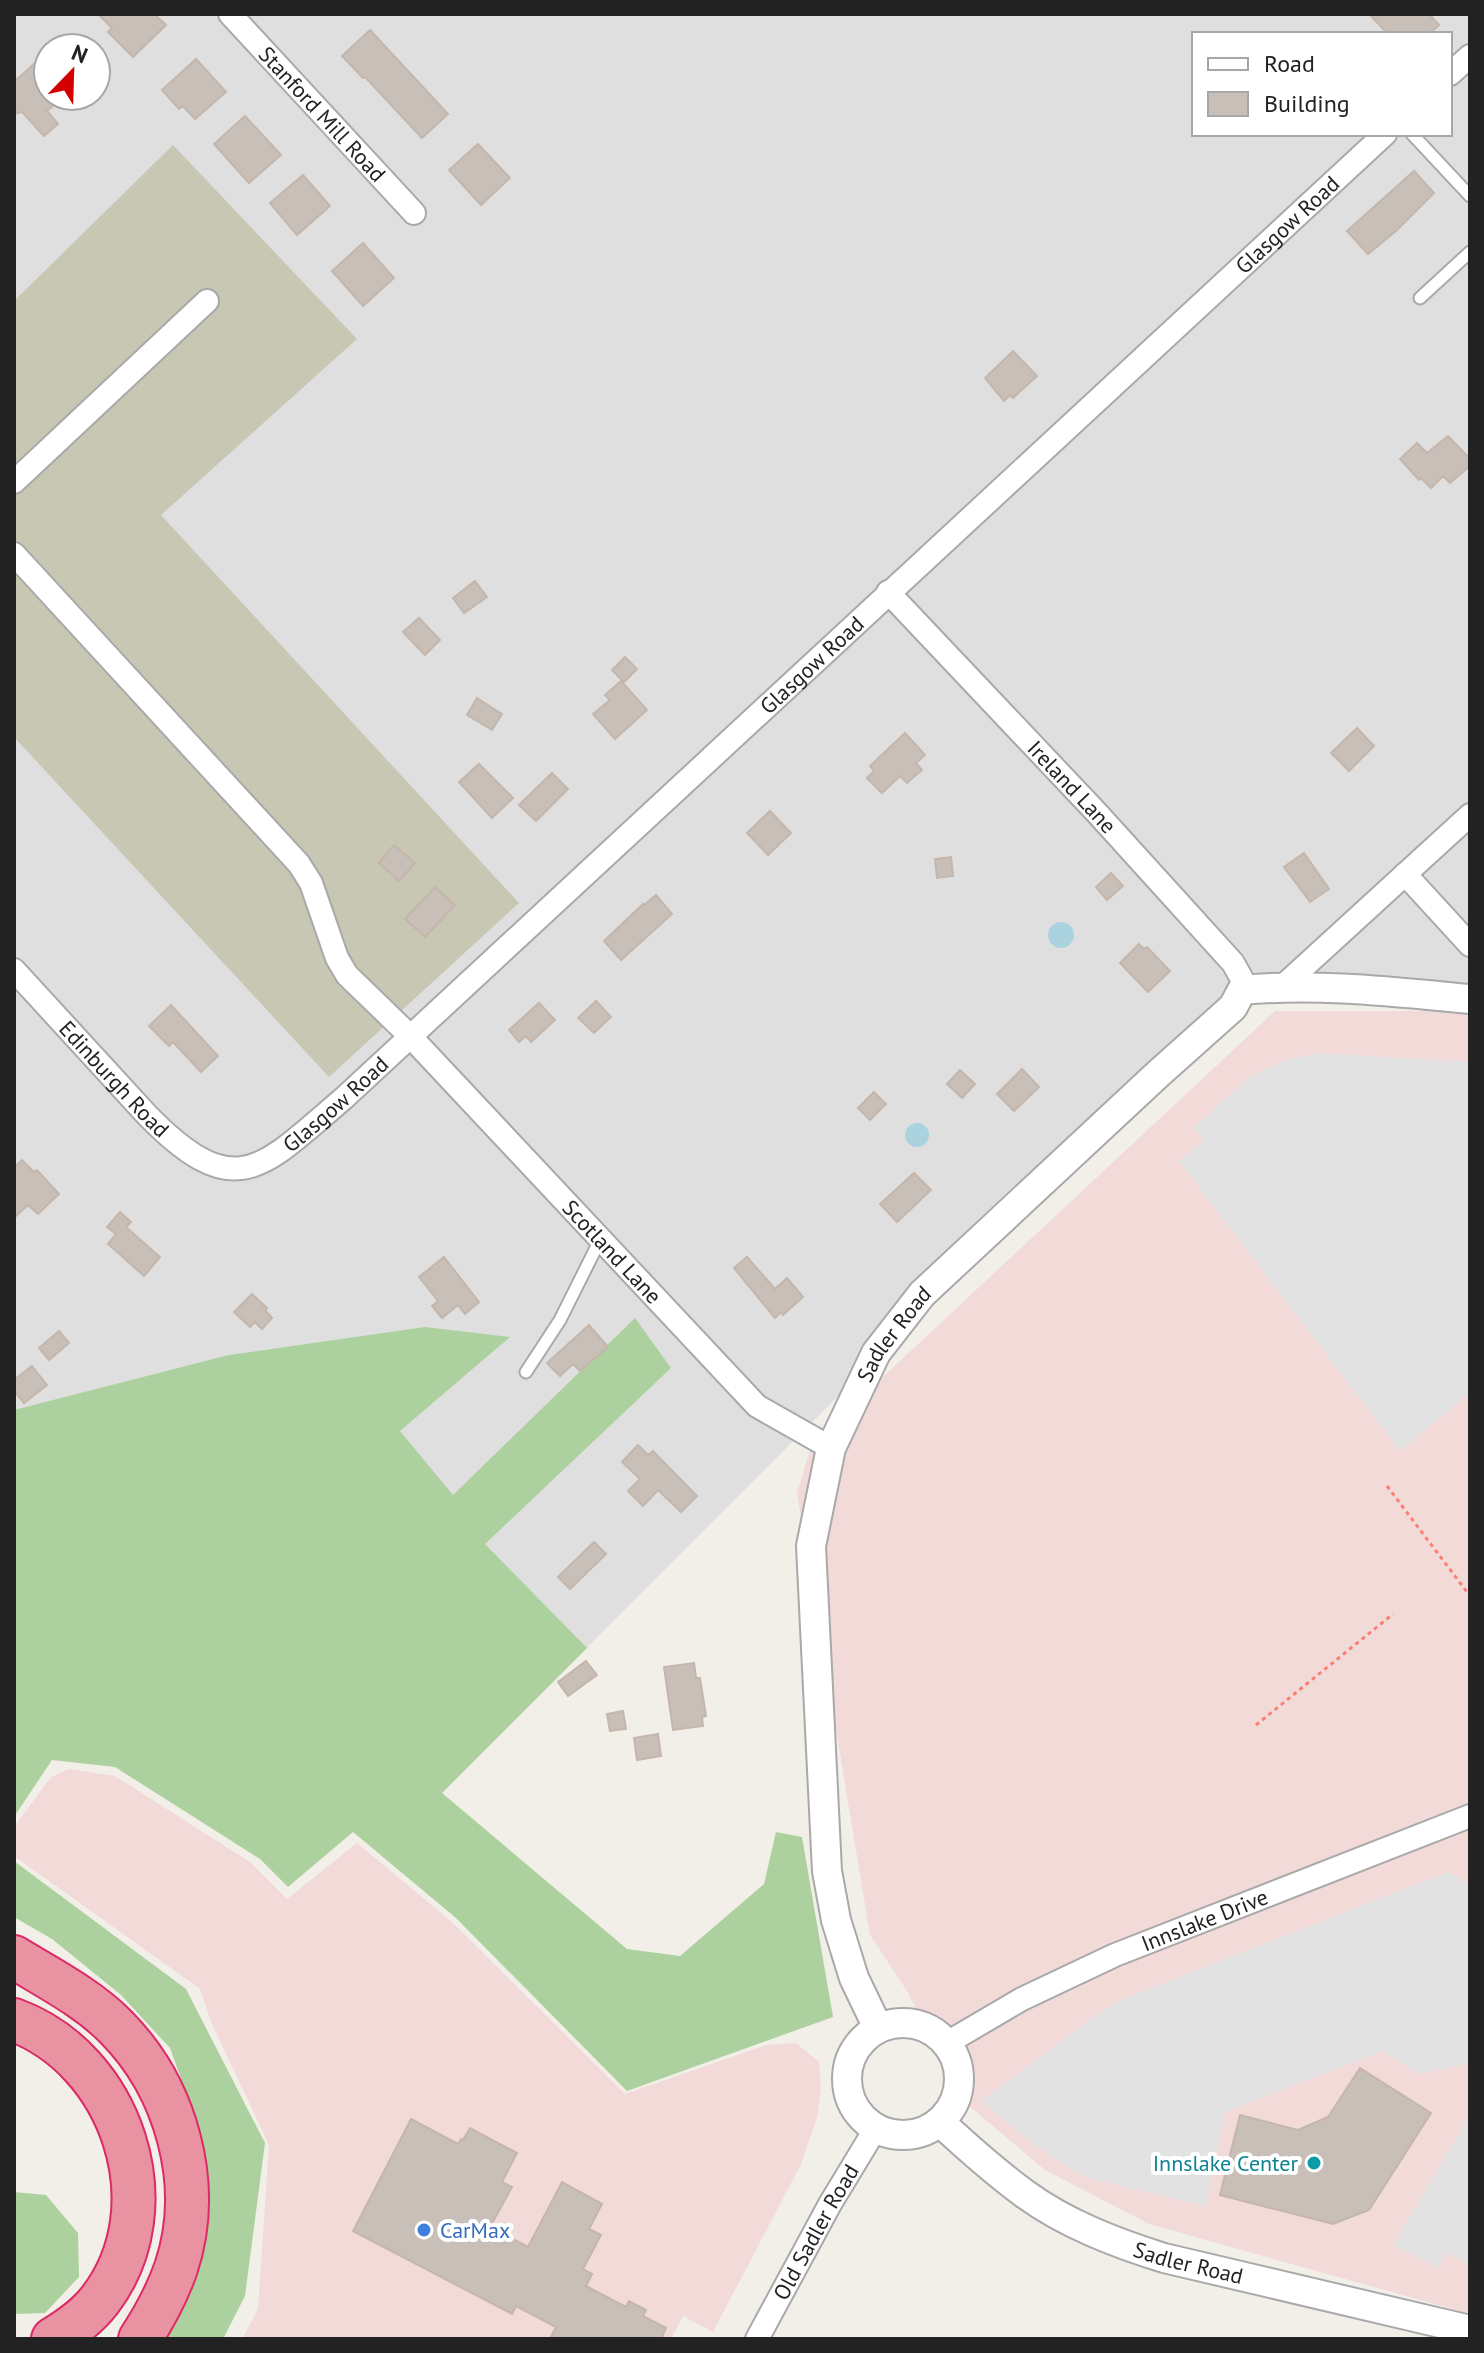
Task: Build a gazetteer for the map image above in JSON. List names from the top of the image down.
{
  "streets": {
    "street": [
      "Stanford Mill Road",
      "Glasgow Road",
      "Ireland Lane",
      "Edinburgh Road",
      "Scotland Lane",
      "Sadler Road",
      "Innslake Drive",
      "Old Sadler Road"
    ]
  },
  "crossings": [
    ["Glasgow Road", "Ireland Lane"],
    ["Glasgow Road", "Edinburgh Road"],
    ["Glasgow Road", "Scotland Lane"],
    ["Ireland Lane", "Sadler Road"],
    ["Scotland Lane", "Sadler Road"],
    ["Sadler Road", "Innslake Drive"],
    ["Sadler Road", "Old Sadler Road"],
    ["Innslake Drive", "Old Sadler Road"]
  ],
  "places": ["Innslake Center", "CarMax"],
  "legend": ["Road", "Building"],
  "north": "top right"
}
